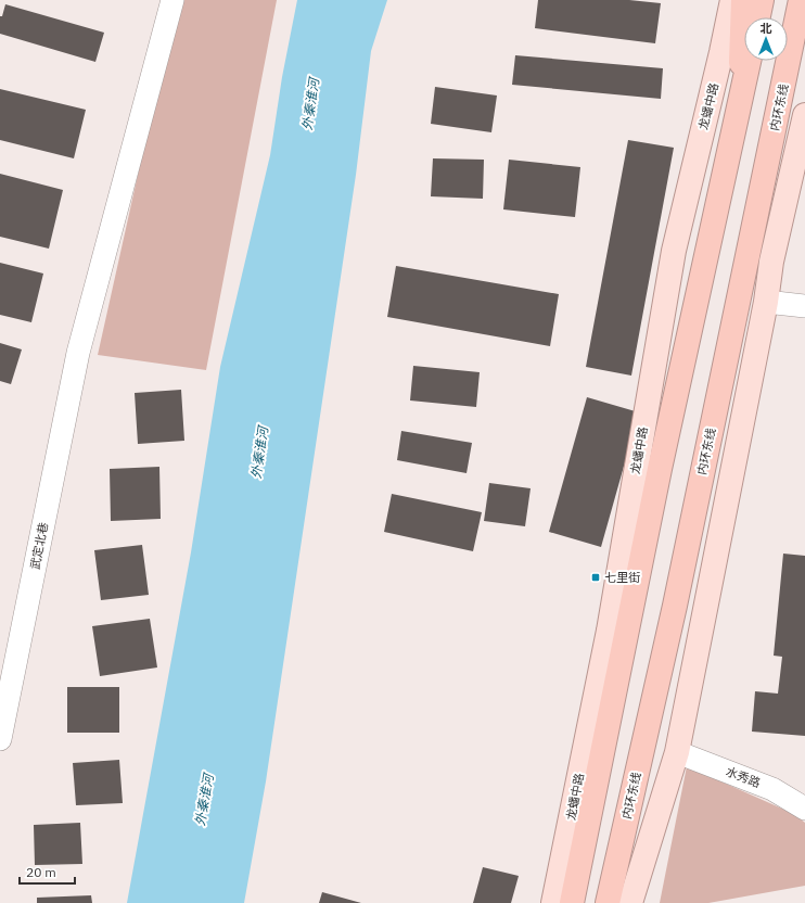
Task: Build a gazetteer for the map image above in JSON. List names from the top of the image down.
{
  "streets": {
    "highway": ["内环东线"],
    "main road": ["龙蟠中路"],
    "street": ["武定北巷", "水秀路"]
  },
  "water": ["外秦淮河"],
  "places": {
    "transit": ["七里街"]
  },
  "scale_bar": "20 m",
  "north": "top"
}
